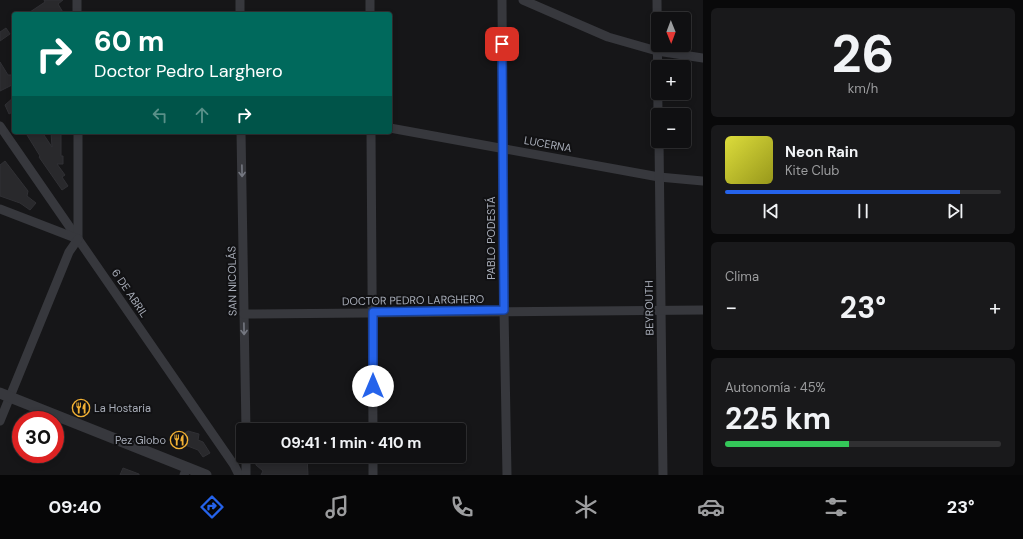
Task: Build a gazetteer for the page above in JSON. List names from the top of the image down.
{
  "streets": {
    "street": [
      "LUCERNA",
      "PABLO PODESTÁ",
      "SAN NICOLÁS",
      "6 DE ABRIL",
      "DOCTOR PEDRO LARGHERO",
      "BEYROUTH"
    ]
  },
  "crossings": [
    ["LUCERNA", "PABLO PODESTÁ"],
    ["LUCERNA", "BEYROUTH"],
    ["PABLO PODESTÁ", "DOCTOR PEDRO LARGHERO"],
    ["SAN NICOLÁS", "DOCTOR PEDRO LARGHERO"],
    ["DOCTOR PEDRO LARGHERO", "BEYROUTH"]
  ],
  "one_way": ["SAN NICOLÁS"],
  "places": {
    "restaurant": ["La Hostaria", "Pez Globo"]
  },
  "north": "bottom",
  "page": {
    "tile": [
      ["26", "km/h"],
      "Clima",
      ["Autonomía · 45%", "225 km"]
    ],
    "map_buttons": ["+", "−"],
    "turn": ["60 m", "Doctor Pedro Larghero"],
    "song": ["Neon Rain", "Kite Club"],
    "heat": ["−", "23°", "+"],
    "limit": "30",
    "trip": "09:41 · 1 min · 410 m",
    "tabs": ["09:40", "23°"]
  }
}
